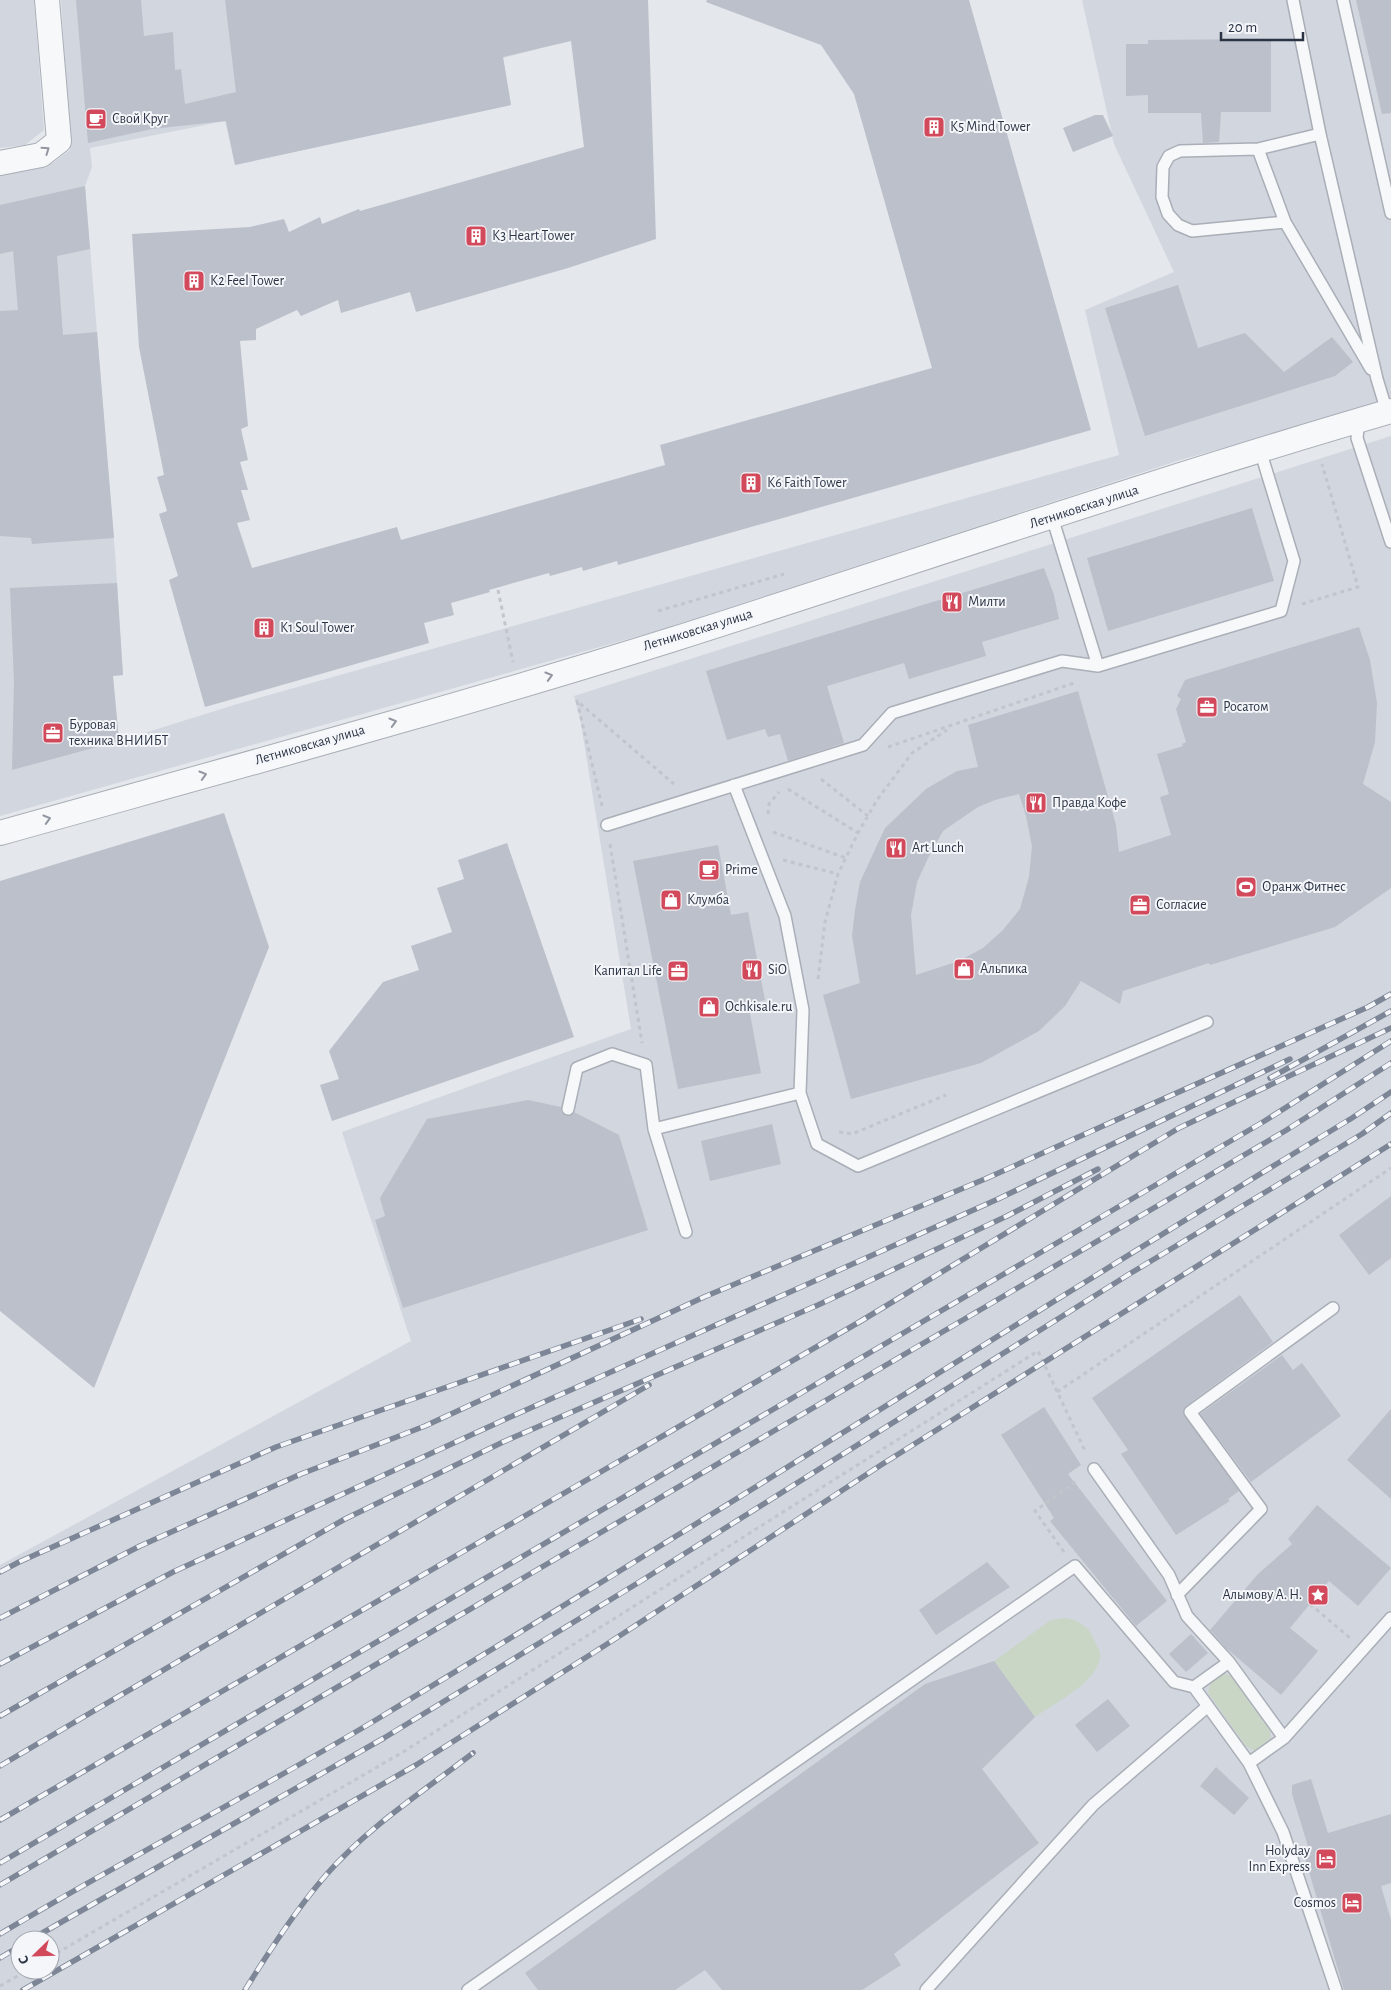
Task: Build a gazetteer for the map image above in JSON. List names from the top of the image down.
{
  "streets": {
    "street": ["Летниковская улица"]
  },
  "one_way": ["Летниковская улица"],
  "places": {
    "cafe": ["Свой Круг", "Prime"],
    "building": [
      "К5 Mind Tower",
      "К3 Heart Tower",
      "К2 Feel Tower",
      "К6 Faith Tower",
      "К1 Soul Tower"
    ],
    "restaurant": [
      "Милти",
      "Правда Кофе",
      "Art Lunch",
      "SiO"
    ],
    "office": [
      "Росатом",
      "Буровая техника ВНИИБТ",
      "Согласие",
      "Капитал Life"
    ],
    "sports": ["Оранж Фитнес"],
    "shop": ["Клумба", "Альпика", "Ochkisale.ru"],
    "place": ["Алымову А. Н."],
    "hotel": ["Holyday Inn Express", "Cosmos"]
  },
  "scale_bar": "20 m",
  "north": "bottom left"
}
